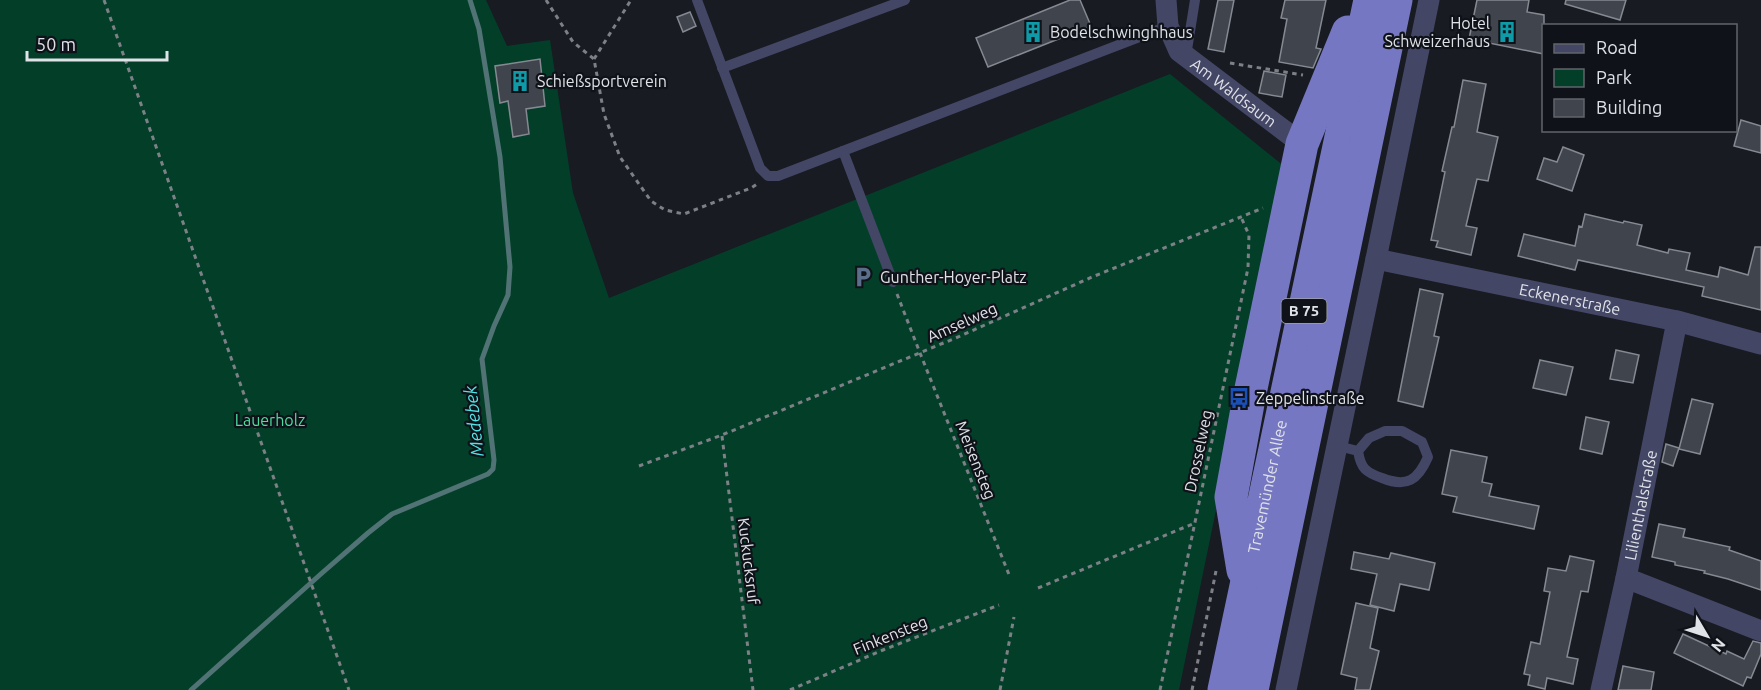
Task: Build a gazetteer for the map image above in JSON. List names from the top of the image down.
{
  "streets": {
    "highway": ["B 75", "Travemünder Allee"],
    "street": ["Am Waldsaum", "Eckenerstraße", "Lilienthalstraße"],
    "path": [
      "Amselweg",
      "Drosselweg",
      "Meisensteg",
      "Kuckucksruf",
      "Finkensteg"
    ]
  },
  "crossings": [
    ["Eckenerstraße", "Lilienthalstraße"],
    ["Amselweg", "Drosselweg"],
    ["Amselweg", "Meisensteg"],
    ["Amselweg", "Kuckucksruf"]
  ],
  "water": ["Medebek"],
  "parks": ["Lauerholz"],
  "places": {
    "building": ["Bodelschwinghhaus", "Hotel Schweizerhaus", "Schießsportverein"],
    "parking": ["Gunther-Hoyer-Platz"],
    "bus stop": ["Zeppelinstraße"]
  },
  "legend": ["Road", "Park", "Building"],
  "scale_bar": "50 m",
  "north": "bottom right"
}
